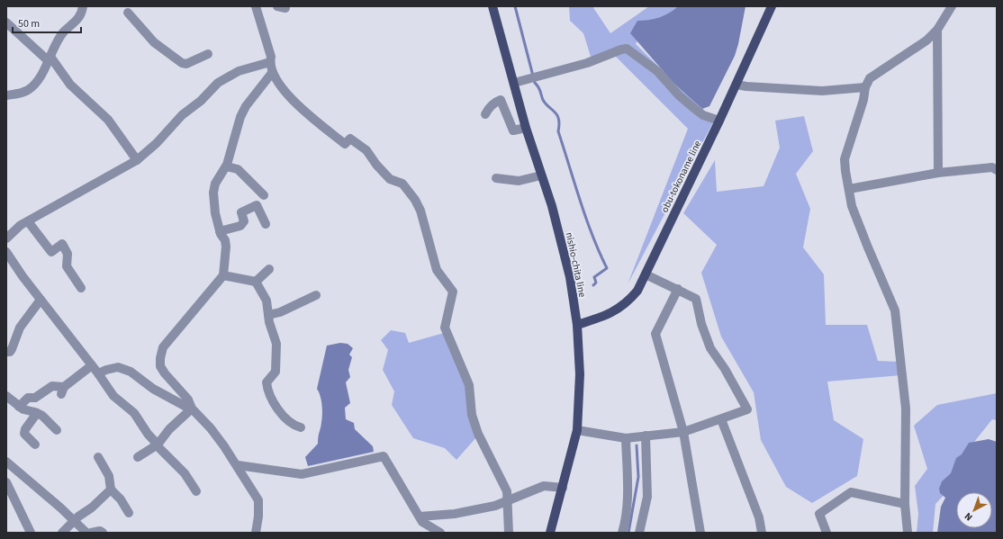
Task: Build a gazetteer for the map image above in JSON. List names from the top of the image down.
{
  "streets": {
    "main road": ["obu-tokoname line", "nishio-chita line"]
  },
  "crossings": [
    ["obu-tokoname line", "nishio-chita line"]
  ],
  "scale_bar": "50 m",
  "north": "bottom left"
}
